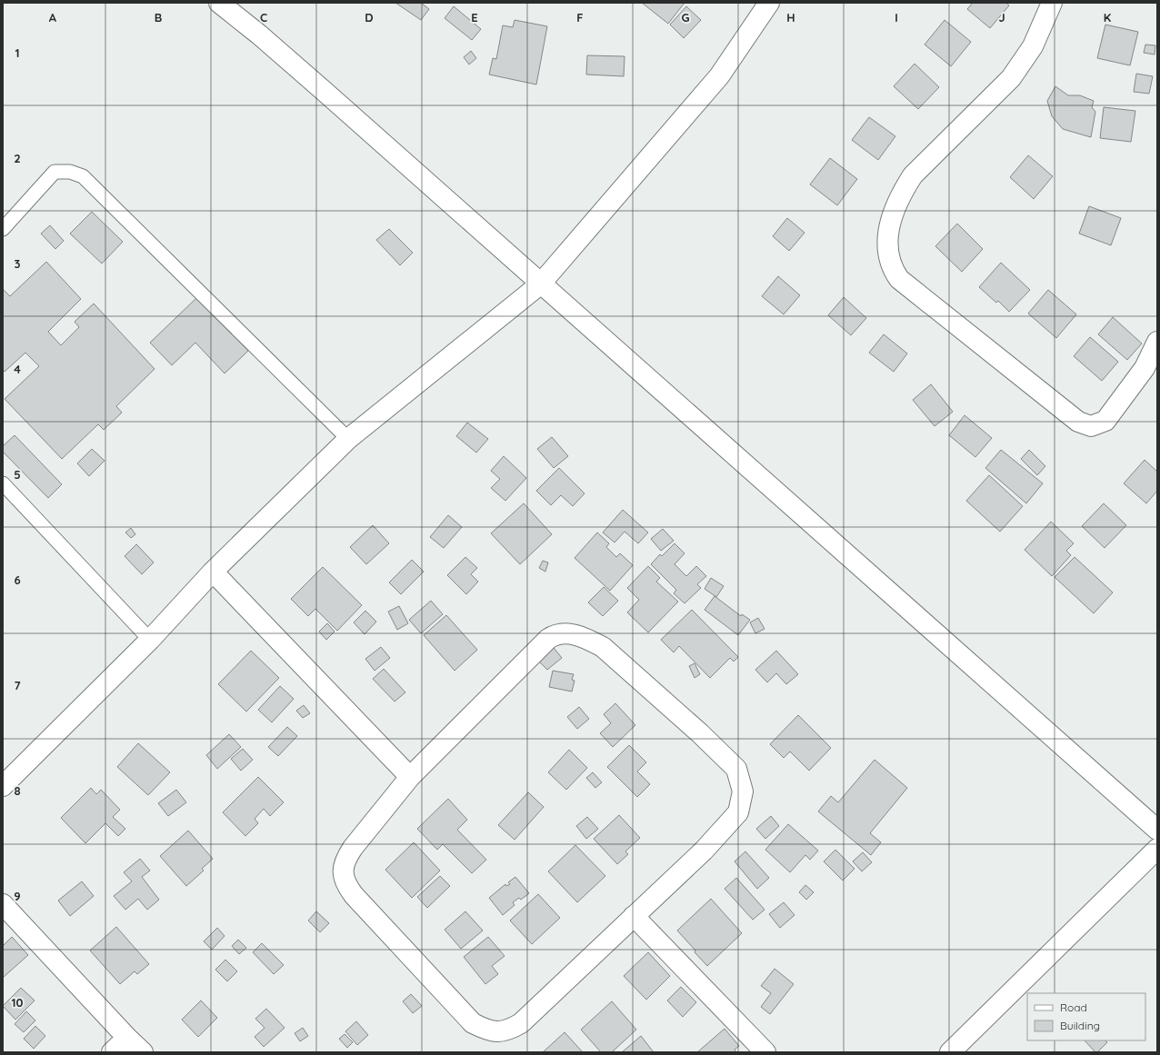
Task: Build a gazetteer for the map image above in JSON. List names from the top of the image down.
{
  "legend": ["Road", "Building"],
  "grid": {
    "columns": [
      "A",
      "B",
      "C",
      "D",
      "E",
      "F",
      "G",
      "H",
      "I",
      "J",
      "K"
    ],
    "rows": [
      "1",
      "2",
      "3",
      "4",
      "5",
      "6",
      "7",
      "8",
      "9",
      "10"
    ]
  }
}
